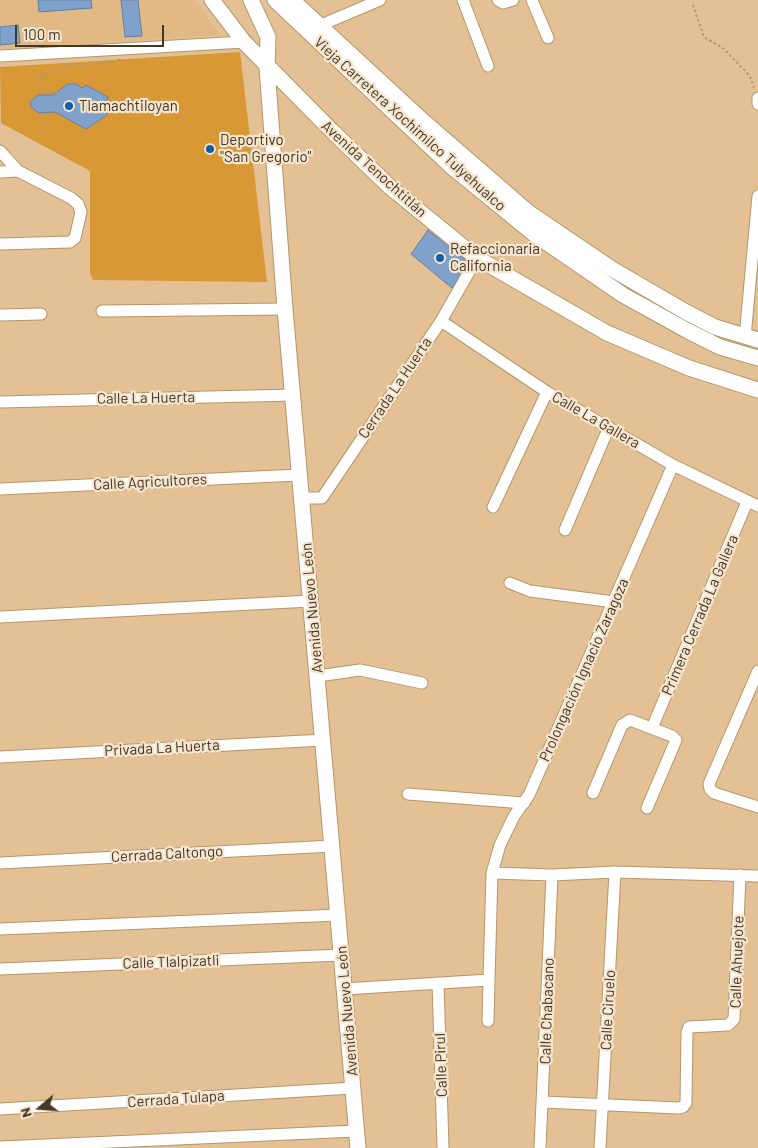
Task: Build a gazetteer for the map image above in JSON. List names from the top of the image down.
{
  "streets": {
    "street": [
      "Vieja Carretera Xochimilco Tulyehualco",
      "Avenida Tenochtitlán",
      "Cerrada La Huerta",
      "Calle La Huerta",
      "Calle La Gallera",
      "Calle Agricultores",
      "Avenida Nuevo León",
      "Primera Cerrada La Gallera",
      "Prolongación Ignacio Zaragoza",
      "Privada La Huerta",
      "Cerrada Caltongo",
      "Calle Tlalpizatli",
      "Calle Ahuejote",
      "Calle Ciruelo",
      "Calle Chabacano",
      "Calle Pirul",
      "Cerrada Tulapa"
    ]
  },
  "crossings": [
    ["Avenida Tenochtitlán", "Cerrada La Huerta"],
    ["Avenida Tenochtitlán", "Avenida Nuevo León"],
    ["Cerrada La Huerta", "Calle La Gallera"],
    ["Cerrada La Huerta", "Avenida Nuevo León"],
    ["Calle La Huerta", "Avenida Nuevo León"],
    ["Calle La Gallera", "Primera Cerrada La Gallera"],
    ["Calle La Gallera", "Prolongación Ignacio Zaragoza"],
    ["Calle Agricultores", "Avenida Nuevo León"],
    ["Avenida Nuevo León", "Privada La Huerta"],
    ["Avenida Nuevo León", "Cerrada Caltongo"],
    ["Avenida Nuevo León", "Calle Tlalpizatli"],
    ["Avenida Nuevo León", "Cerrada Tulapa"],
    ["Calle Ahuejote", "Calle Ciruelo"],
    ["Calle Ahuejote", "Calle Chabacano"]
  ],
  "places": ["Tlamachtiloyan", "Deportivo \"San Gregorio\"", "Refaccionaria California"],
  "scale_bar": "100 m",
  "north": "left"
}
